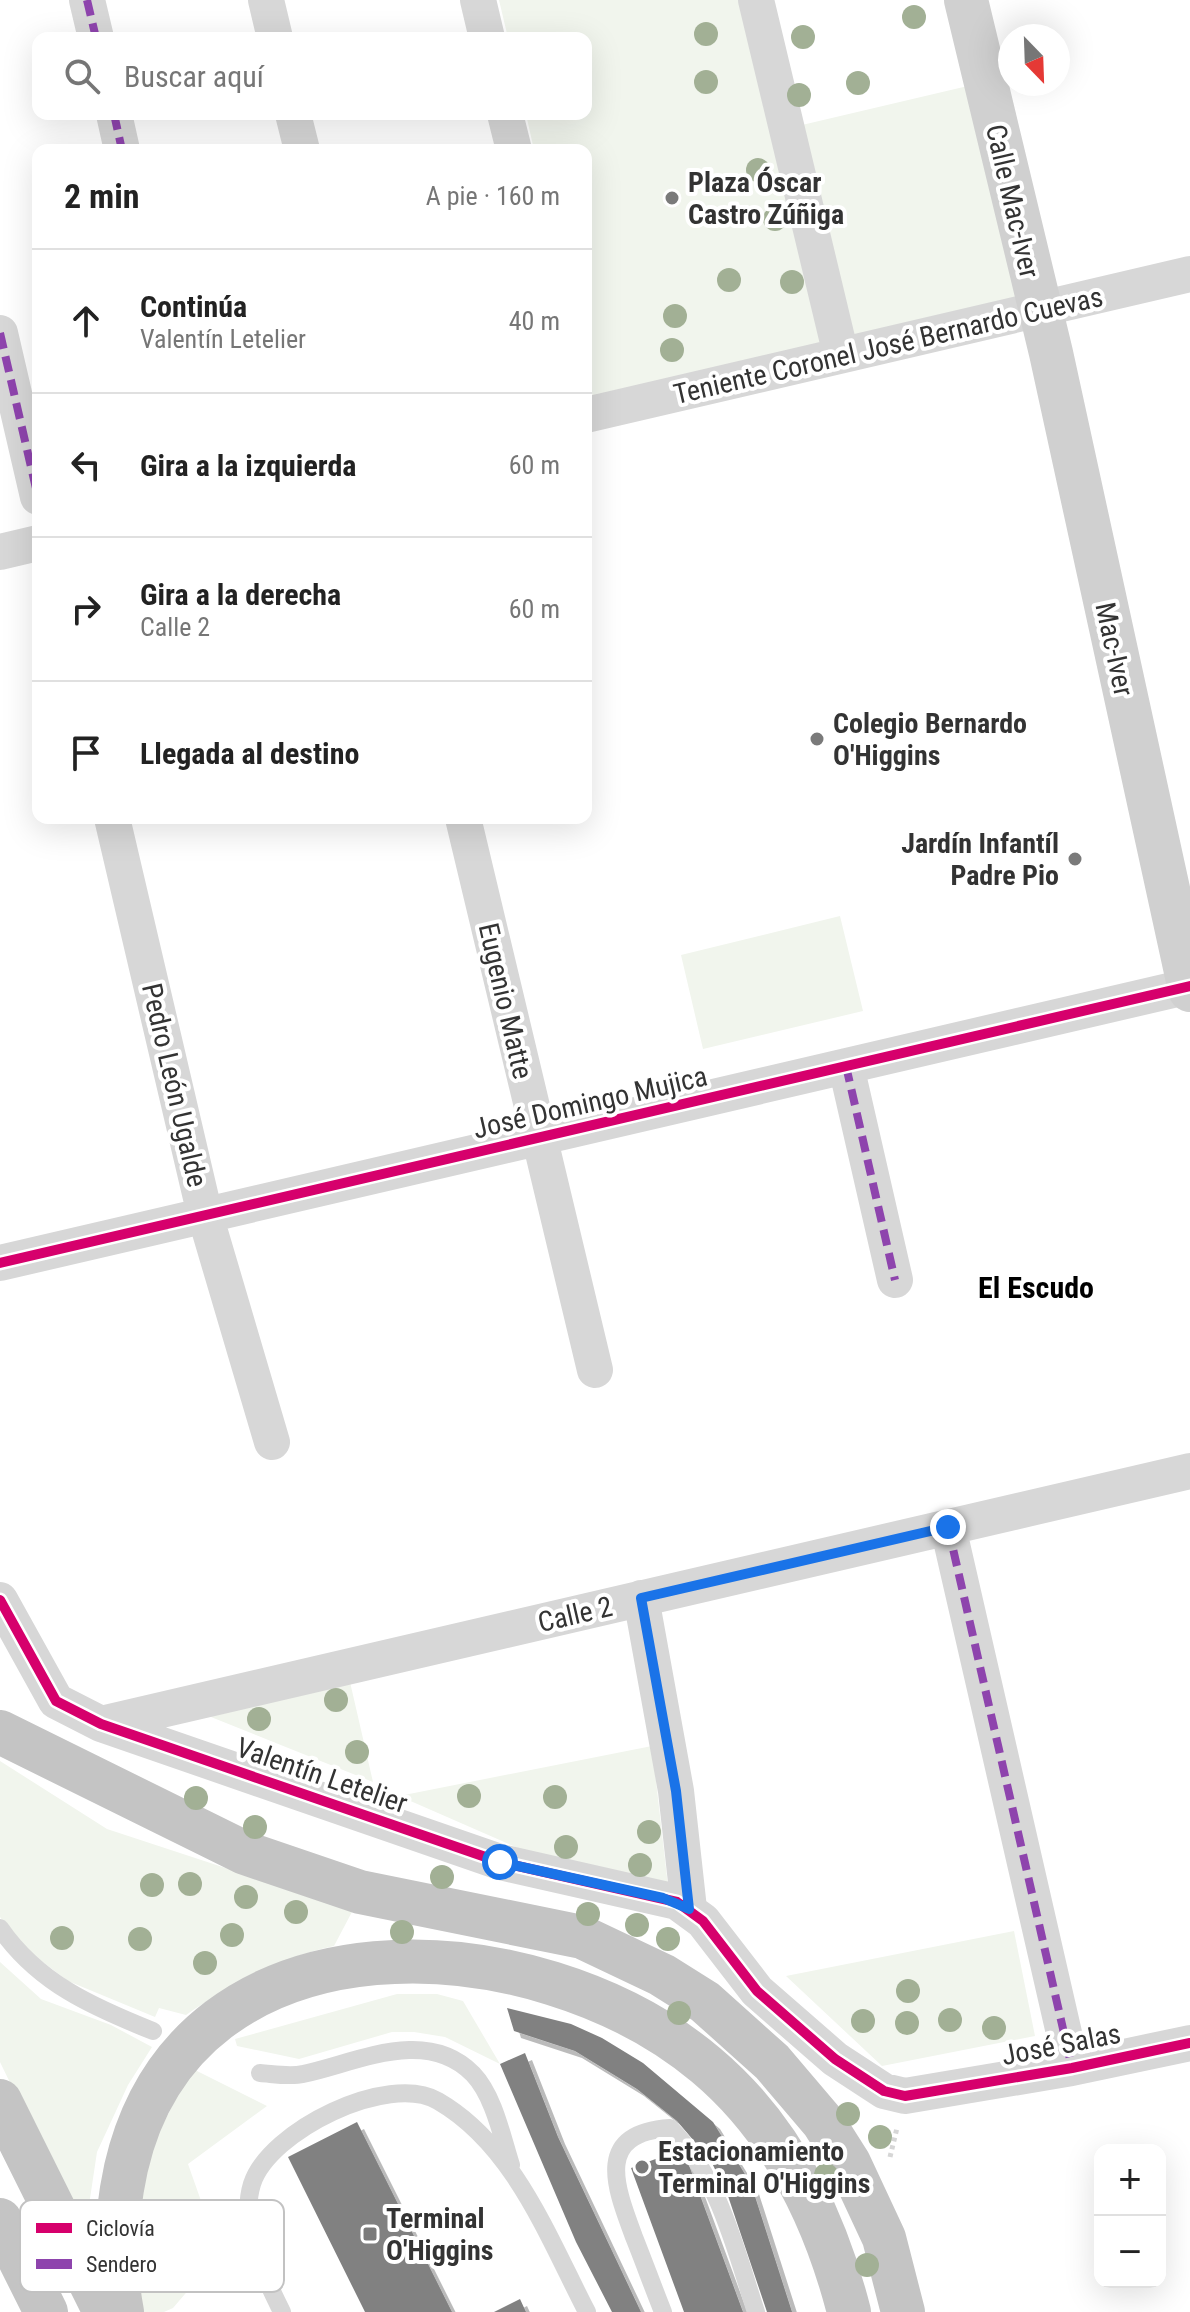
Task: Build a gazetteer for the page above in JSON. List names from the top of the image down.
{
  "streets": {
    "street": [
      "Calle Mac-Iver",
      "Teniente Coronel José Bernardo Cuevas",
      "Mac-Iver",
      "Eugenio Matte",
      "Pedro León Ugalde",
      "José Domingo Mujica",
      "Calle 2",
      "Valentín Letelier",
      "José Salas"
    ]
  },
  "crossings": [
    ["Calle Mac-Iver", "Teniente Coronel José Bernardo Cuevas"],
    ["Calle Mac-Iver", "Mac-Iver"],
    ["Teniente Coronel José Bernardo Cuevas", "Mac-Iver"],
    ["Mac-Iver", "José Domingo Mujica"],
    ["Eugenio Matte", "José Domingo Mujica"],
    ["Pedro León Ugalde", "José Domingo Mujica"],
    ["Calle 2", "Valentín Letelier"],
    ["Valentín Letelier", "José Salas"]
  ],
  "districts": ["El Escudo"],
  "places": {
    "other": [
      "Plaza Óscar Castro Zúñiga",
      "Colegio Bernardo O'Higgins",
      "Jardín Infantíl Padre Pio",
      "Estacionamiento Terminal O'Higgins"
    ],
    "transit": ["Terminal O'Higgins"]
  },
  "legend": ["Ciclovía", "Sendero"],
  "north": "bottom right",
  "page": {
    "search": "Buscar aquí",
    "heading": ["2 min", "A pie · 160 m"],
    "list": [
      ["Continúa", "Valentín Letelier", "40 m"],
      ["Gira a la izquierda", "60 m"],
      ["Gira a la derecha", "Calle 2", "60 m"],
      "Llegada al destino"
    ],
    "map_buttons": ["+", "−"]
  }
}
